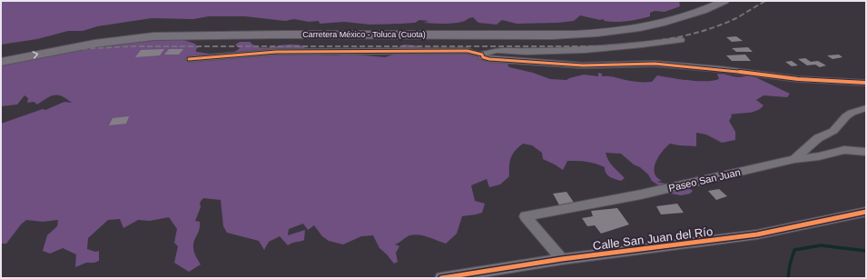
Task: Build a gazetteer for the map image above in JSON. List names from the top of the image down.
{
  "streets": {
    "highway": ["Carretera México - Toluca (Cuota)"],
    "street": ["Paseo San Juan", "Calle San Juan del Río"]
  },
  "crossings": [
    ["Paseo San Juan", "Calle San Juan del Río"]
  ]
}
